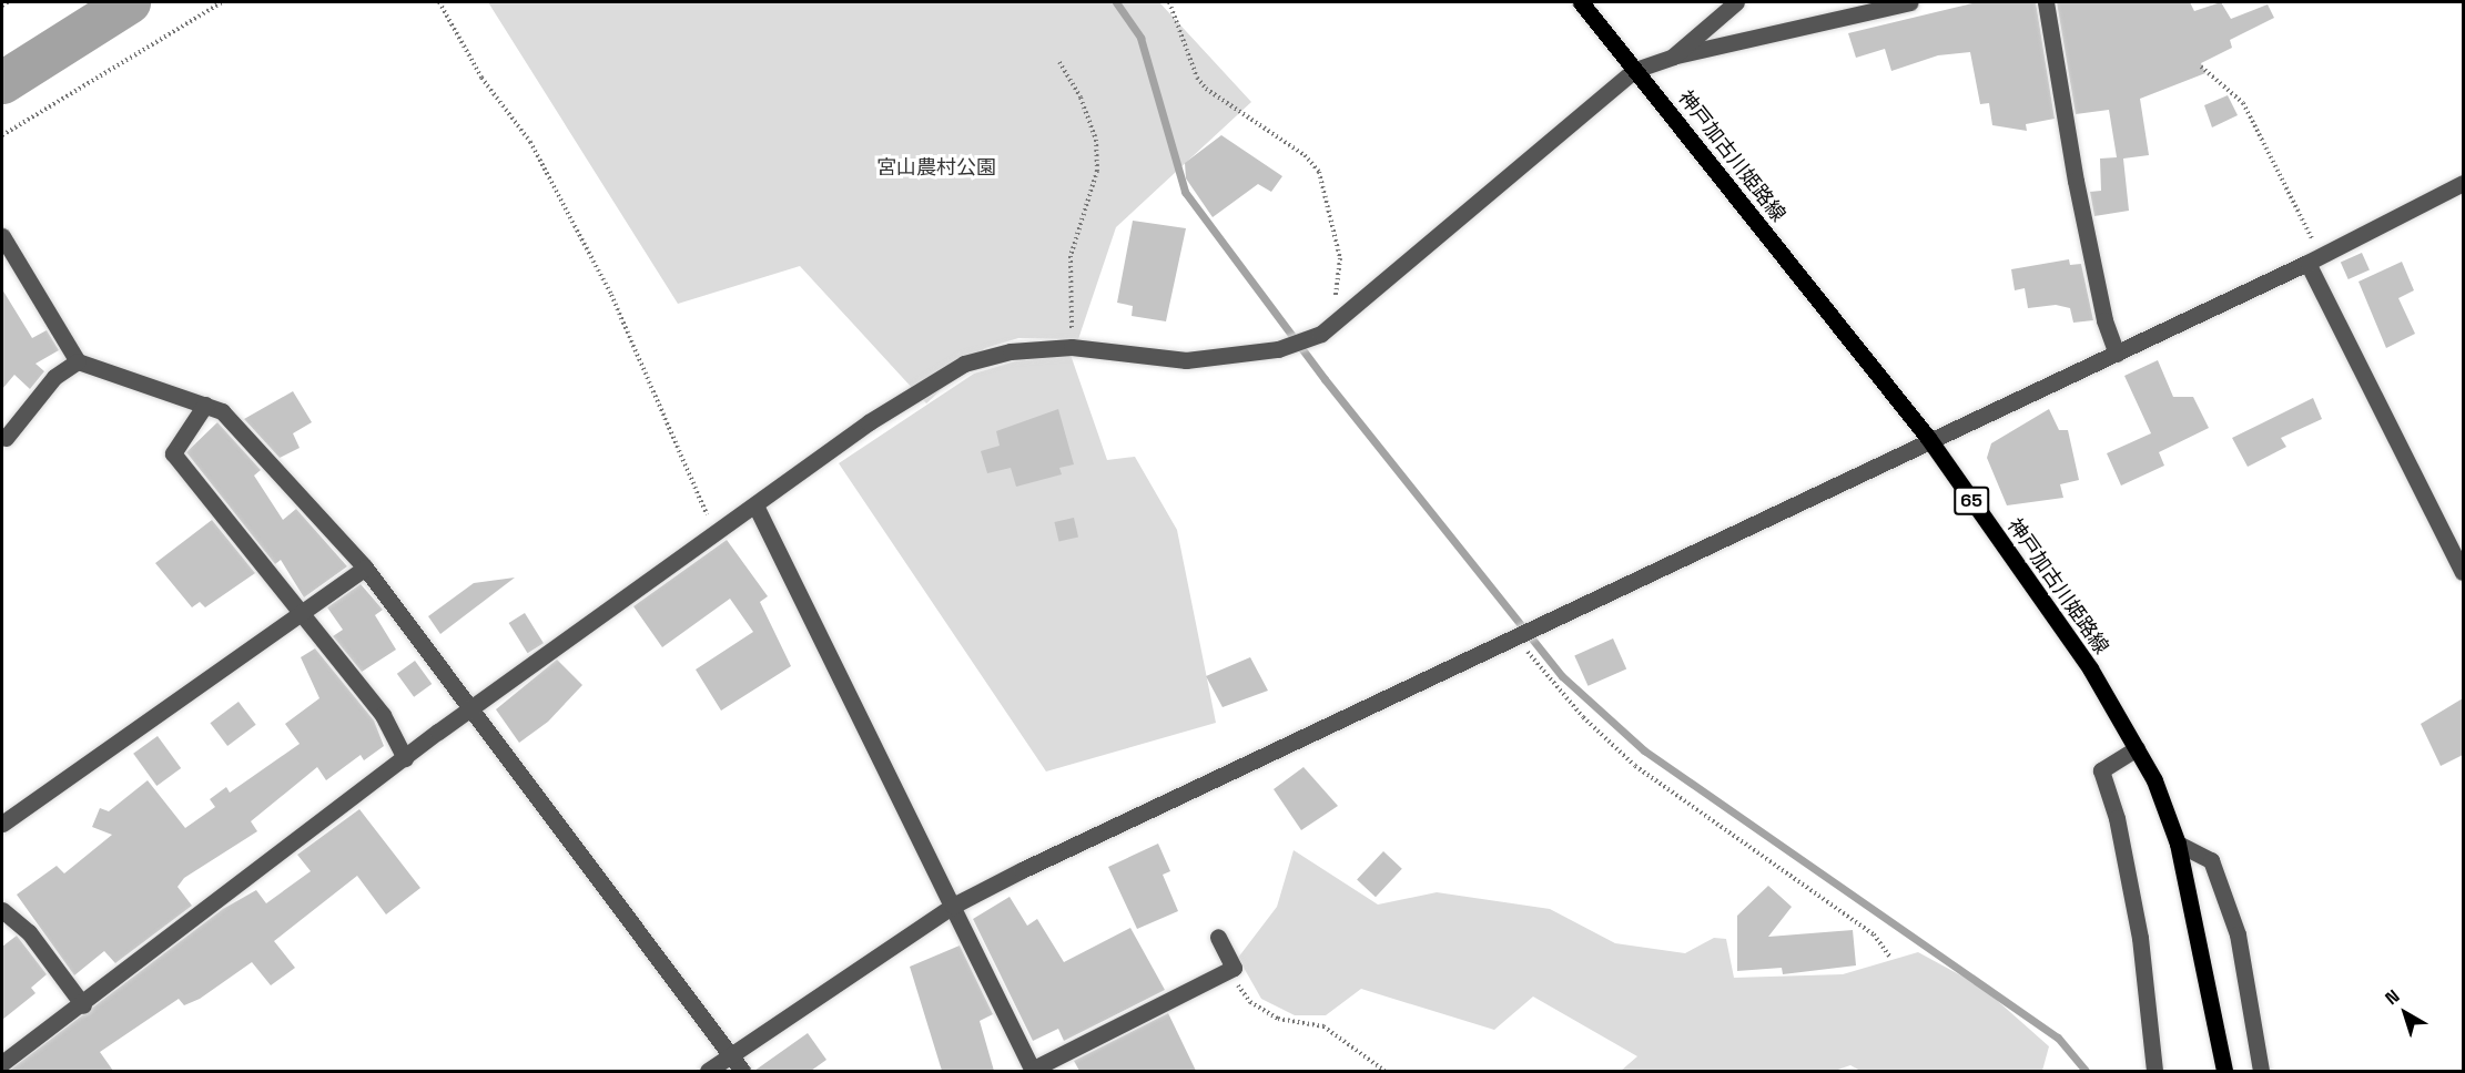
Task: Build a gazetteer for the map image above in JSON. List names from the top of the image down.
{
  "streets": {
    "main road": ["神戸加古川姫路線", "65"]
  },
  "parks": ["宮山農村公園"],
  "north": "top left"
}
